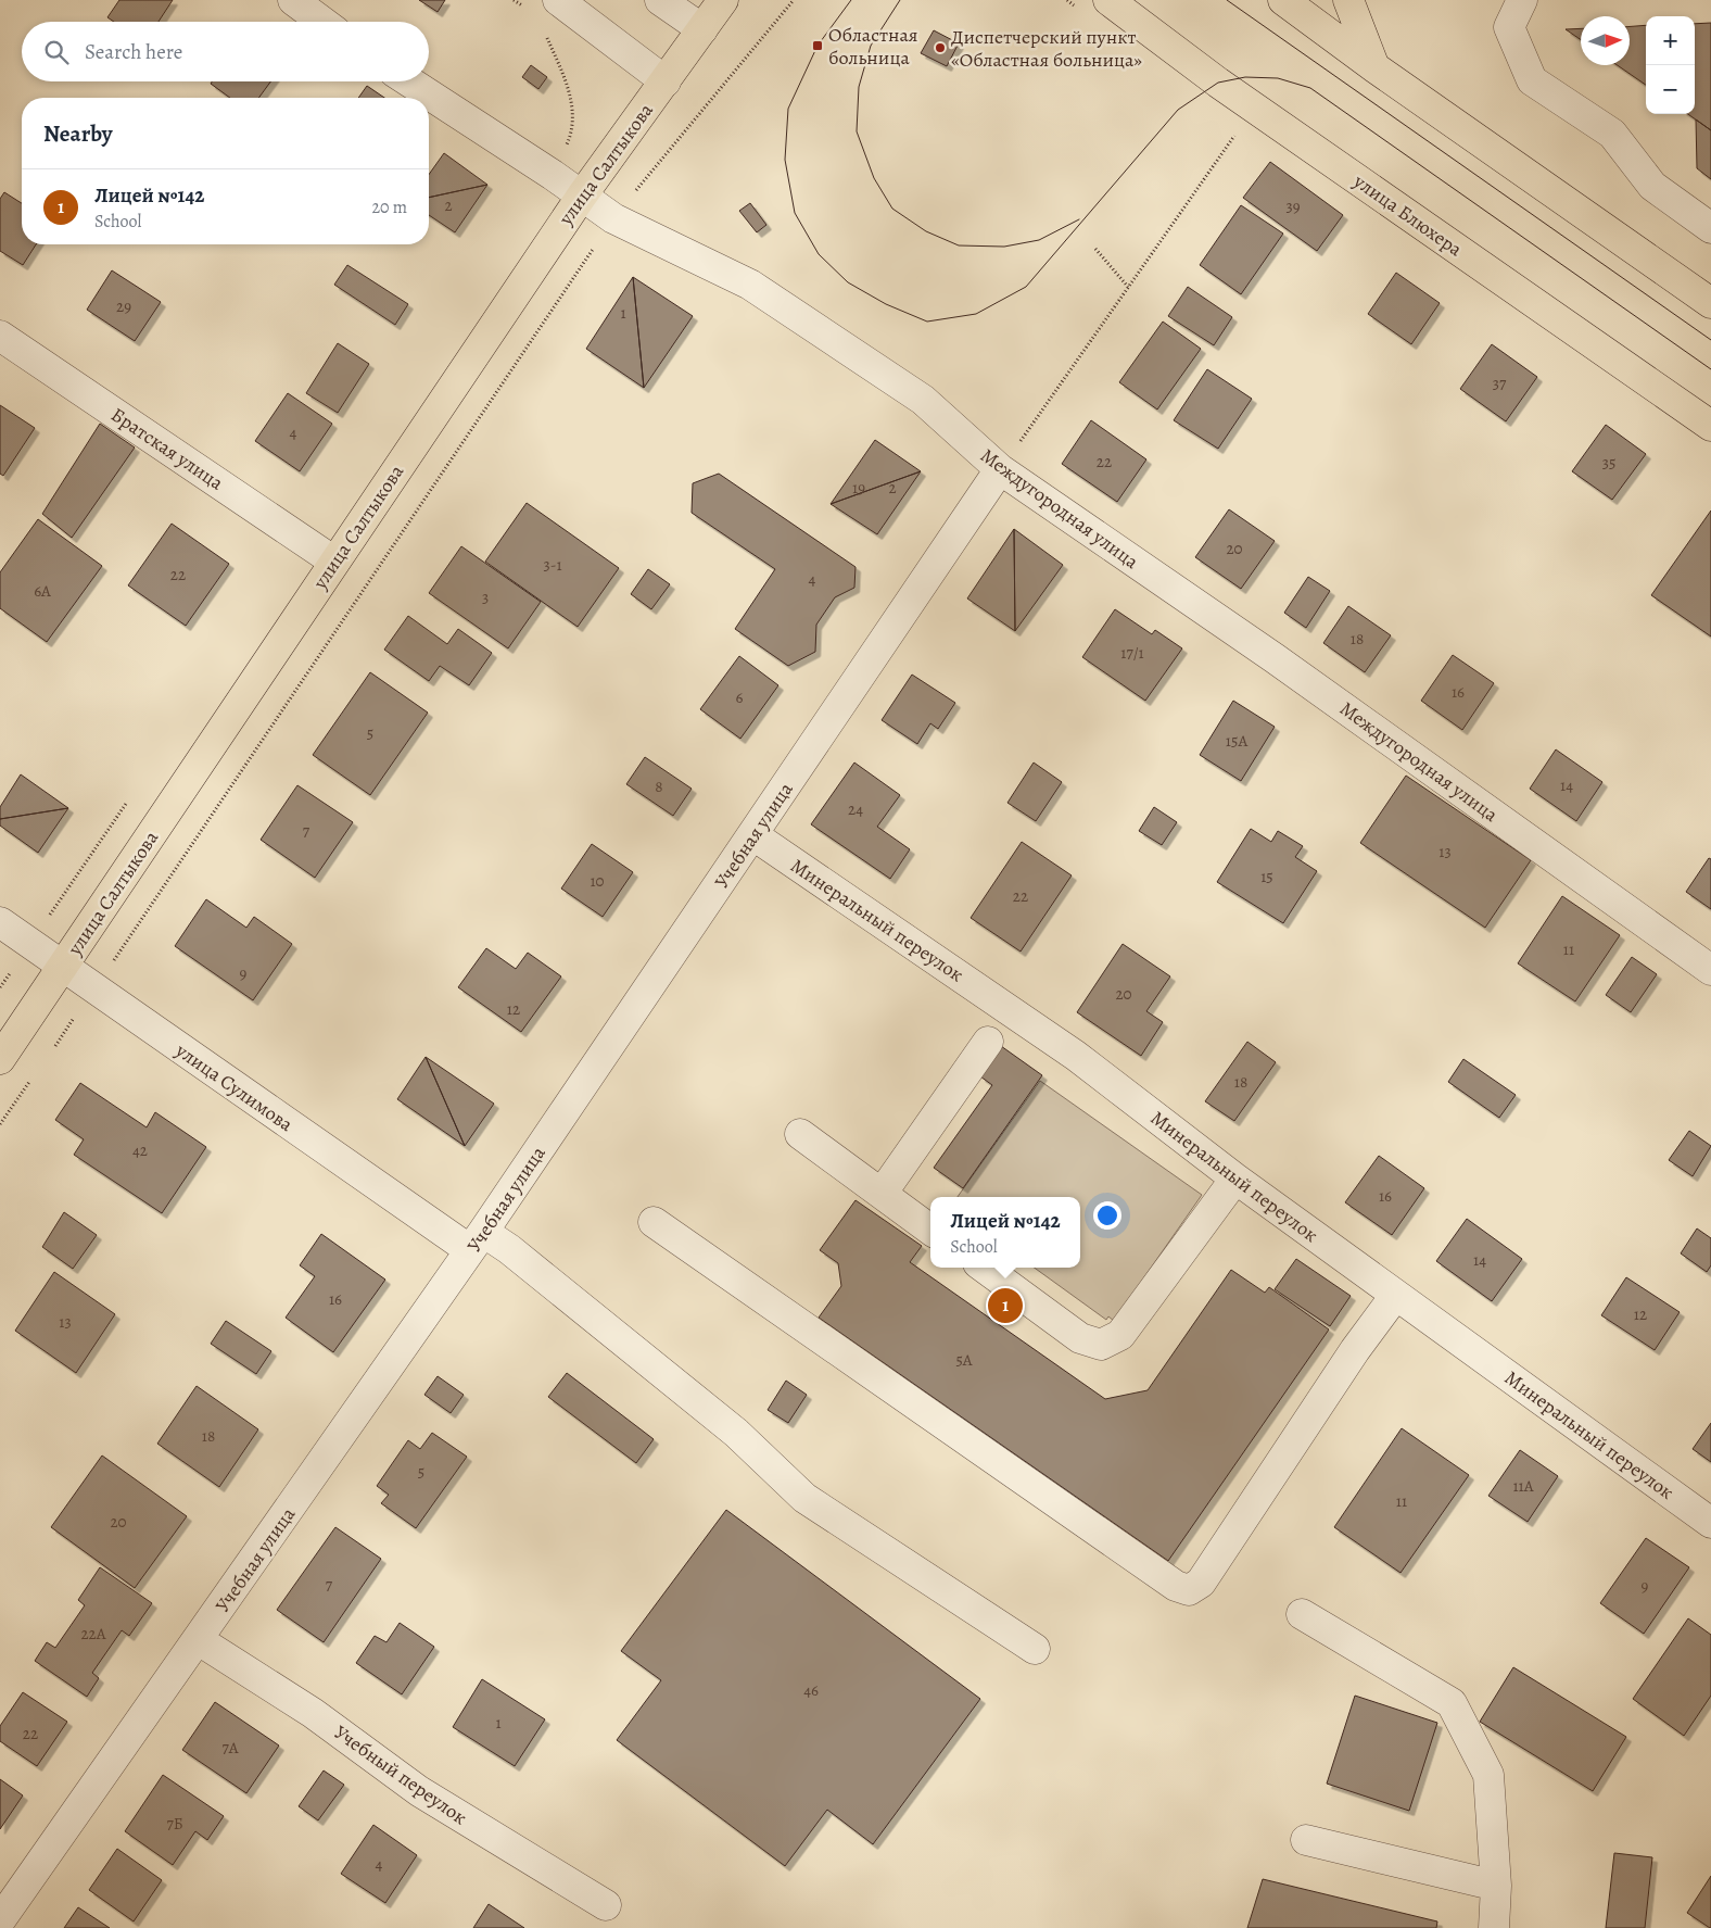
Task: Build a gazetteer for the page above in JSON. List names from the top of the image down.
{
  "streets": {
    "main road": ["улица Салтыкова", "улица Блюхера"],
    "street": [
      "Братская улица",
      "Междугородная улица",
      "Учебная улица",
      "Минеральный переулок",
      "улица Сулимова",
      "Учебный переулок"
    ]
  },
  "crossings": [
    ["улица Салтыкова", "Братская улица"],
    ["улица Салтыкова", "Междугородная улица"],
    ["улица Салтыкова", "улица Сулимова"],
    ["Междугородная улица", "Учебная улица"],
    ["Учебная улица", "Минеральный переулок"],
    ["Учебная улица", "улица Сулимова"],
    ["Учебная улица", "Учебный переулок"]
  ],
  "places": {
    "transit": ["Областная больница"],
    "other": ["Диспетчерский пункт «Областная больница»"]
  },
  "house_numbers": [
    "2",
    "39",
    "29",
    "1",
    "37",
    "4",
    "22",
    "35",
    "19",
    "2",
    "20",
    "3-1",
    "22",
    "4",
    "6А",
    "3",
    "18",
    "17/1",
    "16",
    "6",
    "5",
    "15А",
    "14",
    "8",
    "24",
    "7",
    "13",
    "15",
    "10",
    "22",
    "11",
    "9",
    "20",
    "12",
    "18",
    "42",
    "16",
    "14",
    "16",
    "12",
    "13",
    "5А",
    "18",
    "5",
    "11А",
    "11",
    "20",
    "7",
    "9",
    "22А",
    "46",
    "1",
    "22",
    "7А",
    "7Б",
    "4"
  ],
  "north": "right",
  "page": {
    "map_buttons": ["+", "−"],
    "search": "Search here",
    "heading": "Nearby",
    "list": [
      {
        "mark": "1",
        "name": "Лицей №142",
        "note": "School",
        "value": "20 m"
      }
    ],
    "popup": ["Лицей №142", "School"],
    "pins": "1"
  }
}
